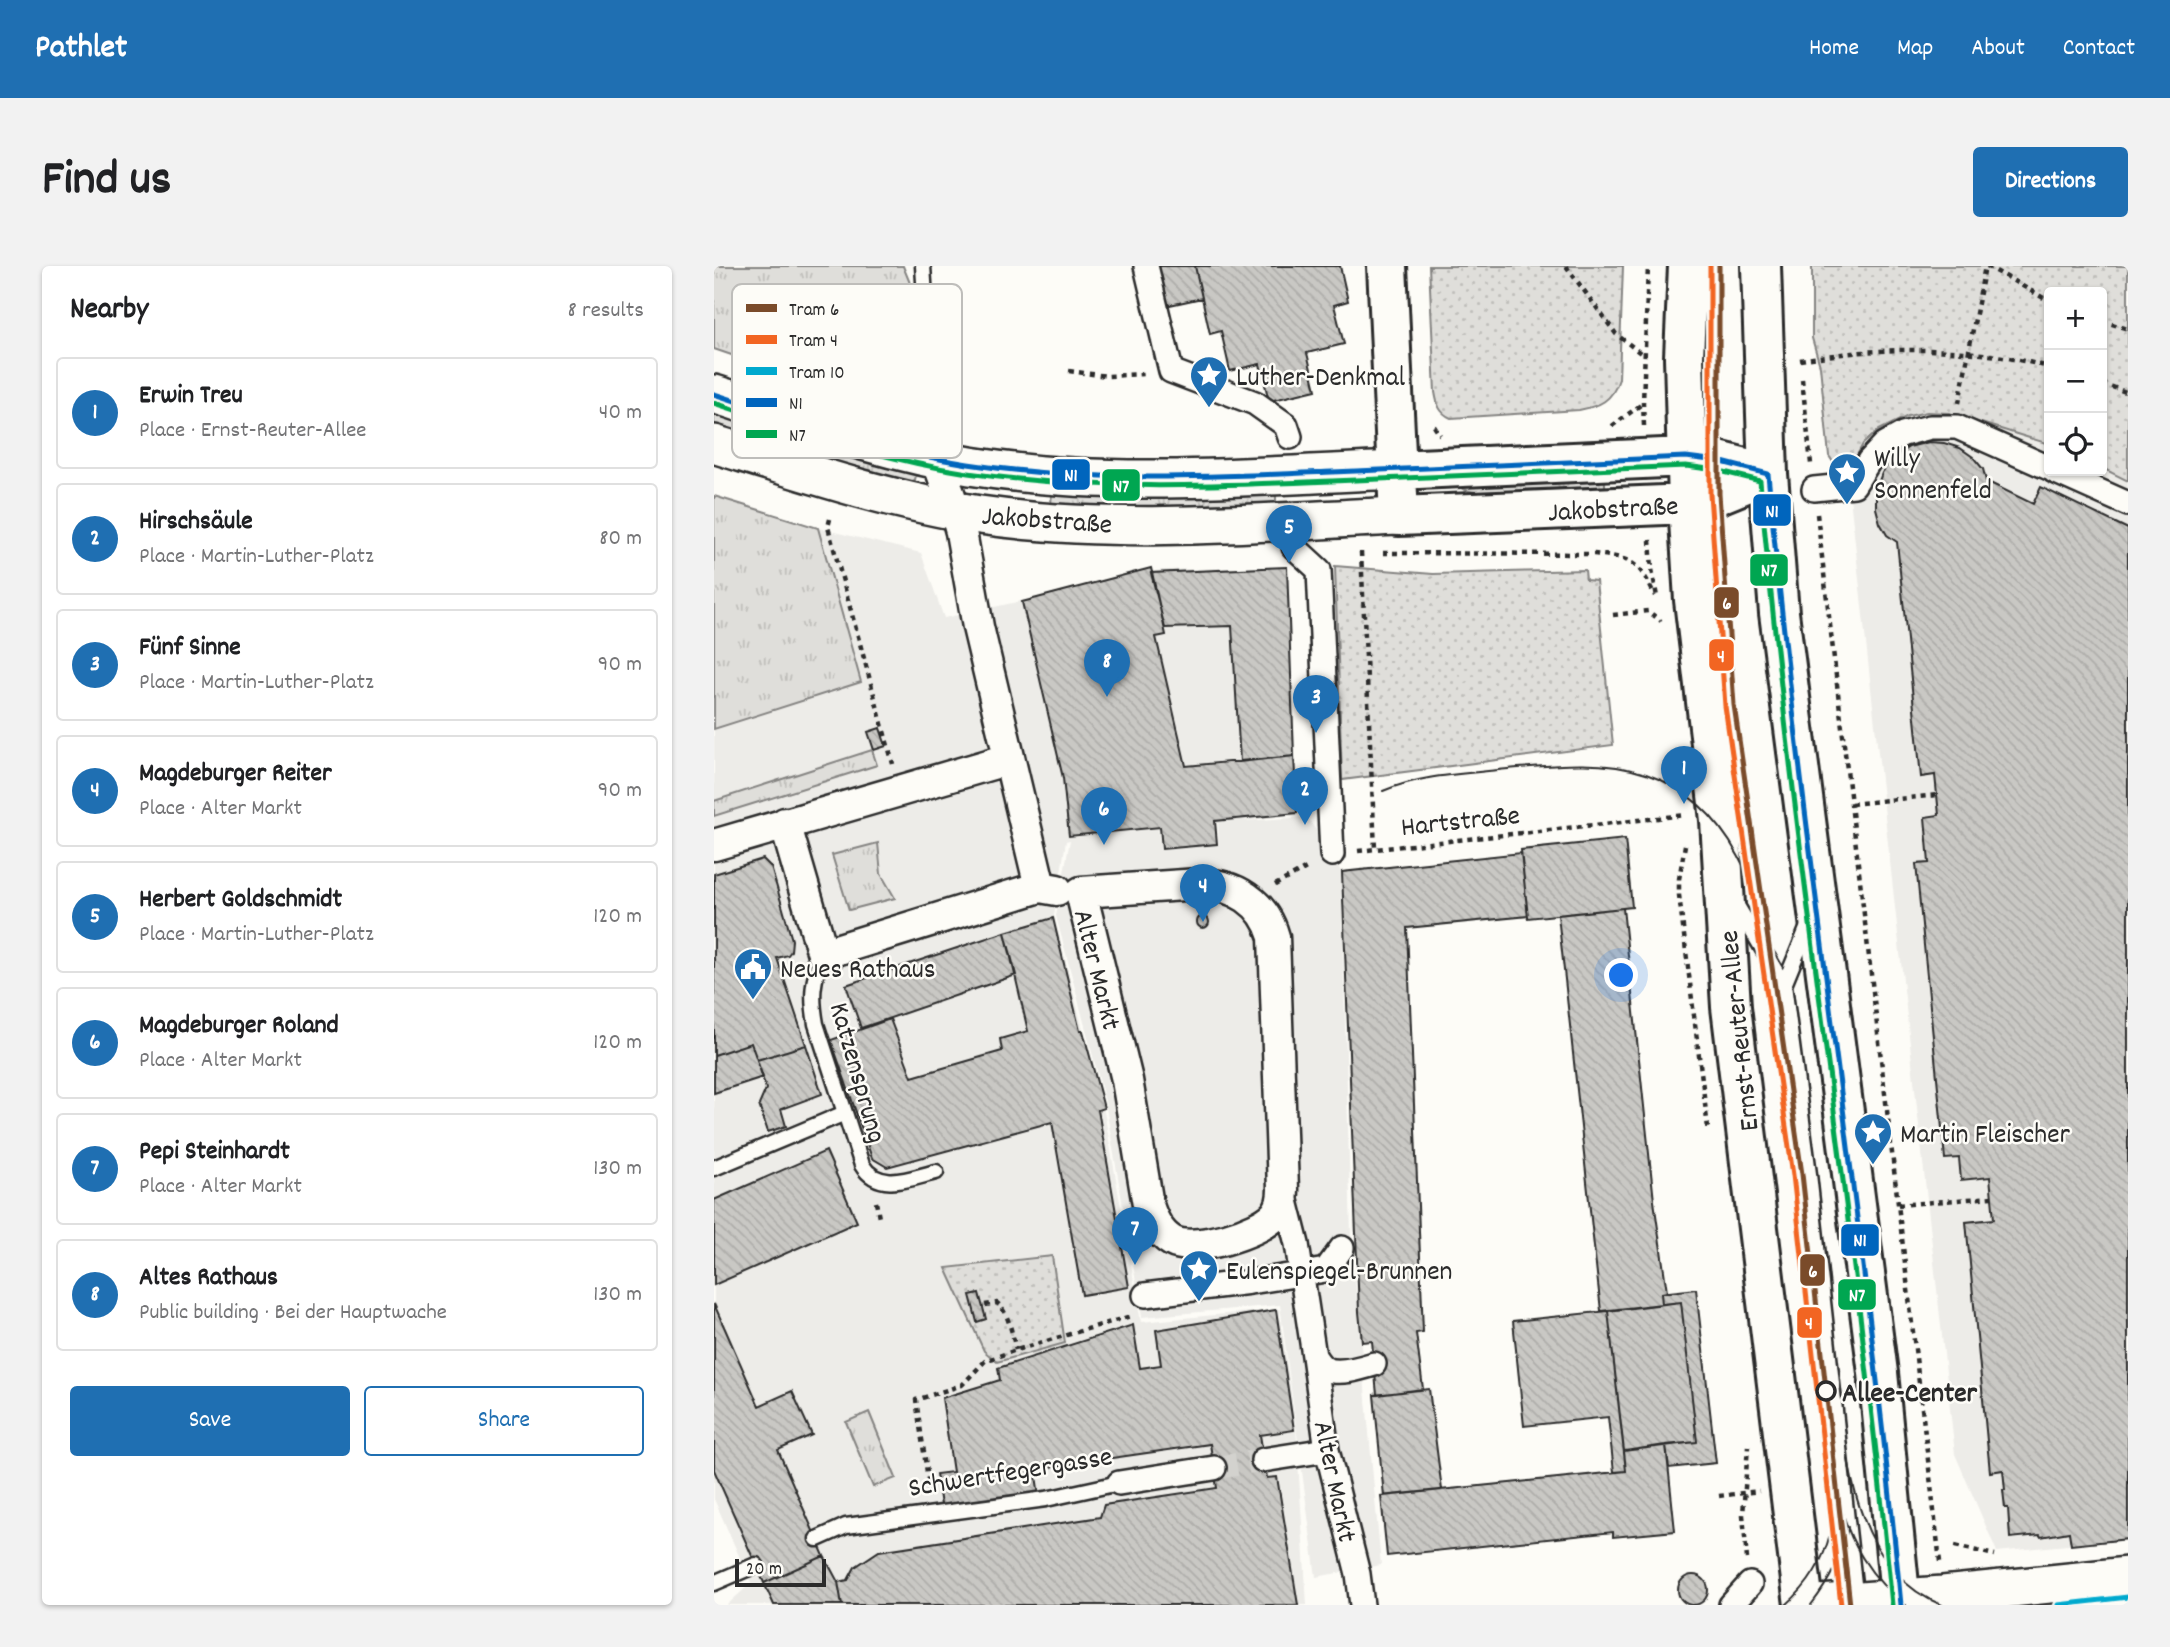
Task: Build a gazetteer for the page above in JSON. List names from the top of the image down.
{
  "streets": {
    "main road": ["Jakobstraße", "Ernst-Reuter-Allee"],
    "street": ["Alter Markt", "Schwertfegergasse"],
    "lane": ["Katzensprung"],
    "path": ["Hartstraße"]
  },
  "crossings": [
    ["Jakobstraße", "Ernst-Reuter-Allee"],
    ["Hartstraße", "Alter Markt"]
  ],
  "places": {
    "place": [
      "Luther-Denkmal",
      "Willy Sonnenfeld",
      "Martin Fleischer",
      "Eulenspiegel-Brunnen"
    ],
    "public building": ["Neues Rathaus"],
    "other": ["Allee-Center"]
  },
  "lines": [
    "tram line 6",
    "tram line 4",
    "transit line N1",
    "transit line N7",
    "tram line 10"
  ],
  "legend": [
    "Tram 6",
    "Tram 4",
    "Tram 10",
    "N1",
    "N7"
  ],
  "scale_bar": "20 m",
  "page": {
    "header": "Pathlet",
    "nav": [
      "Home",
      "Map",
      "About",
      "Contact"
    ],
    "title": "Find us",
    "buttons": [
      "Directions",
      ["Save", "Share"]
    ],
    "heading": ["Nearby", "8 results"],
    "map_buttons": ["+", "−"],
    "list": [
      {
        "mark": "1",
        "name": "Erwin Treu",
        "note": "Place · Ernst-Reuter-Allee",
        "value": "40 m"
      },
      {
        "mark": "2",
        "name": "Hirschsäule",
        "note": "Place · Martin-Luther-Platz",
        "value": "80 m"
      },
      {
        "mark": "3",
        "name": "Fünf Sinne",
        "note": "Place · Martin-Luther-Platz",
        "value": "90 m"
      },
      {
        "mark": "4",
        "name": "Magdeburger Reiter",
        "note": "Place · Alter Markt",
        "value": "90 m"
      },
      {
        "mark": "5",
        "name": "Herbert Goldschmidt",
        "note": "Place · Martin-Luther-Platz",
        "value": "120 m"
      },
      {
        "mark": "6",
        "name": "Magdeburger Roland",
        "note": "Place · Alter Markt",
        "value": "120 m"
      },
      {
        "mark": "7",
        "name": "Pepi Steinhardt",
        "note": "Place · Alter Markt",
        "value": "130 m"
      },
      {
        "mark": "8",
        "name": "Altes Rathaus",
        "note": "Public building · Bei der Hauptwache",
        "value": "130 m"
      }
    ],
    "pins": [
      "5",
      "8",
      "3",
      "1",
      "2",
      "6",
      "4",
      "7"
    ],
    "scale": "20 m"
  }
}
